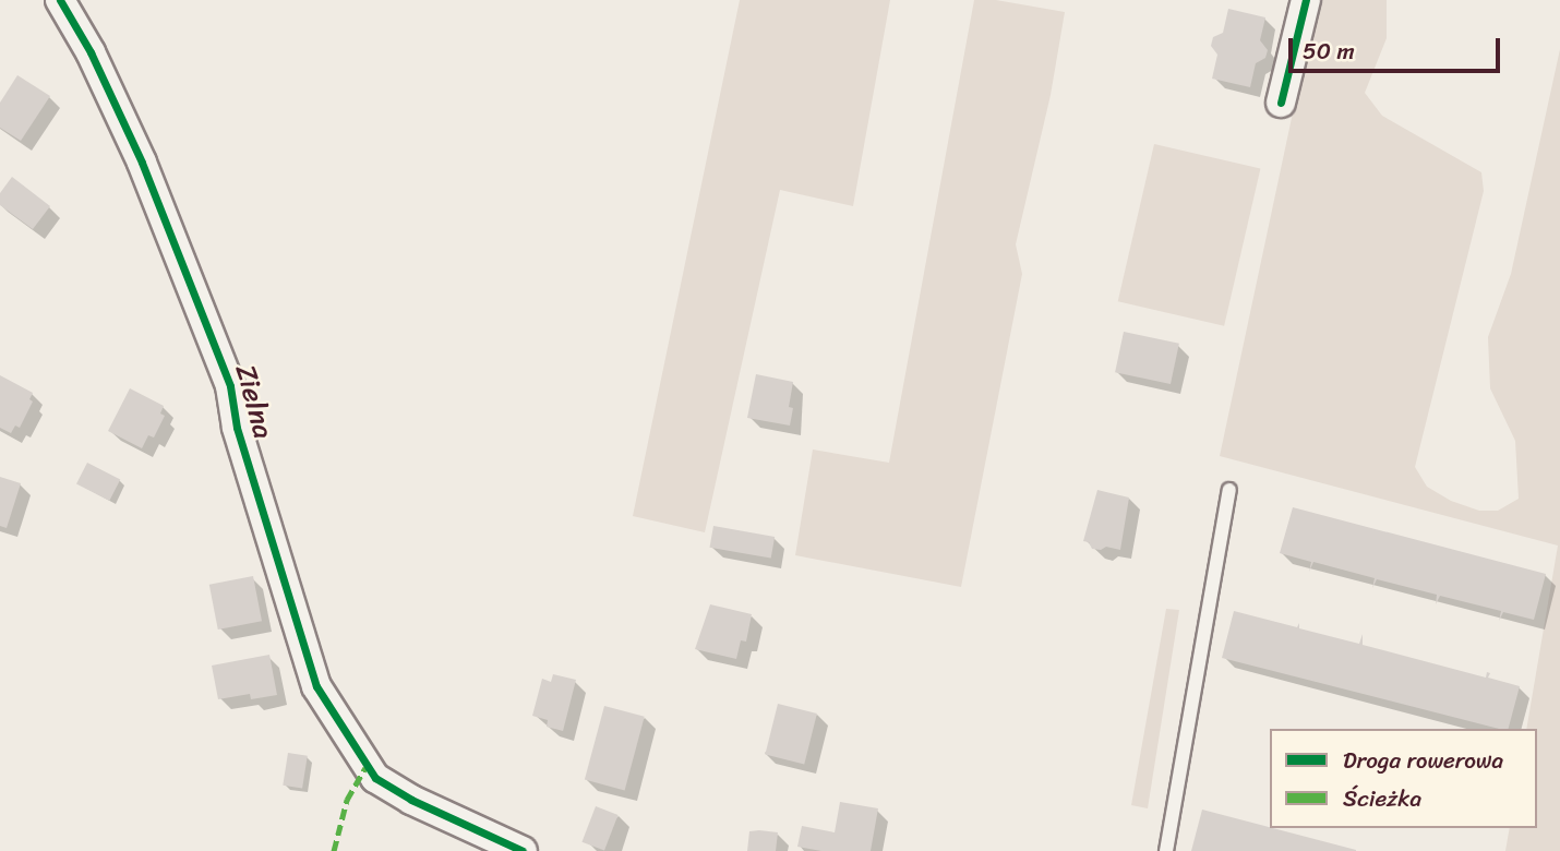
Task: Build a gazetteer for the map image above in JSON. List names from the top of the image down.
{
  "streets": {
    "street": ["Zielna"]
  },
  "legend": ["Droga rowerowa", "Ścieżka"],
  "scale_bar": "50 m"
}
